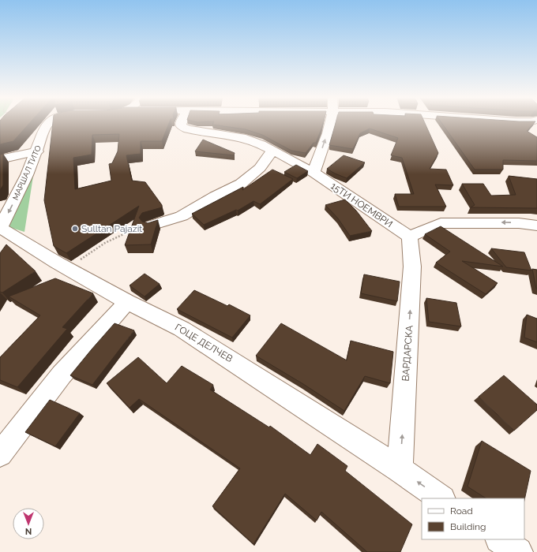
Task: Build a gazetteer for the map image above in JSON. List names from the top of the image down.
{
  "streets": {
    "street": [
      "МАРШАЛ ТИТО",
      "15ТИ НОЕМВРИ",
      "ГОЦЕ ДЕЛЧЕВ",
      "ВАРДАРСКА"
    ]
  },
  "crossings": [
    ["МАРШАЛ ТИТО", "ГОЦЕ ДЕЛЧЕВ"],
    ["15ТИ НОЕМВРИ", "ВАРДАРСКА"],
    ["ГОЦЕ ДЕЛЧЕВ", "ВАРДАРСКА"]
  ],
  "one_way": ["МАРШАЛ ТИТО", "ВАРДАРСКА"],
  "places": ["Sulltan Pajazit"],
  "legend": ["Road", "Building"],
  "north": "bottom"
}
